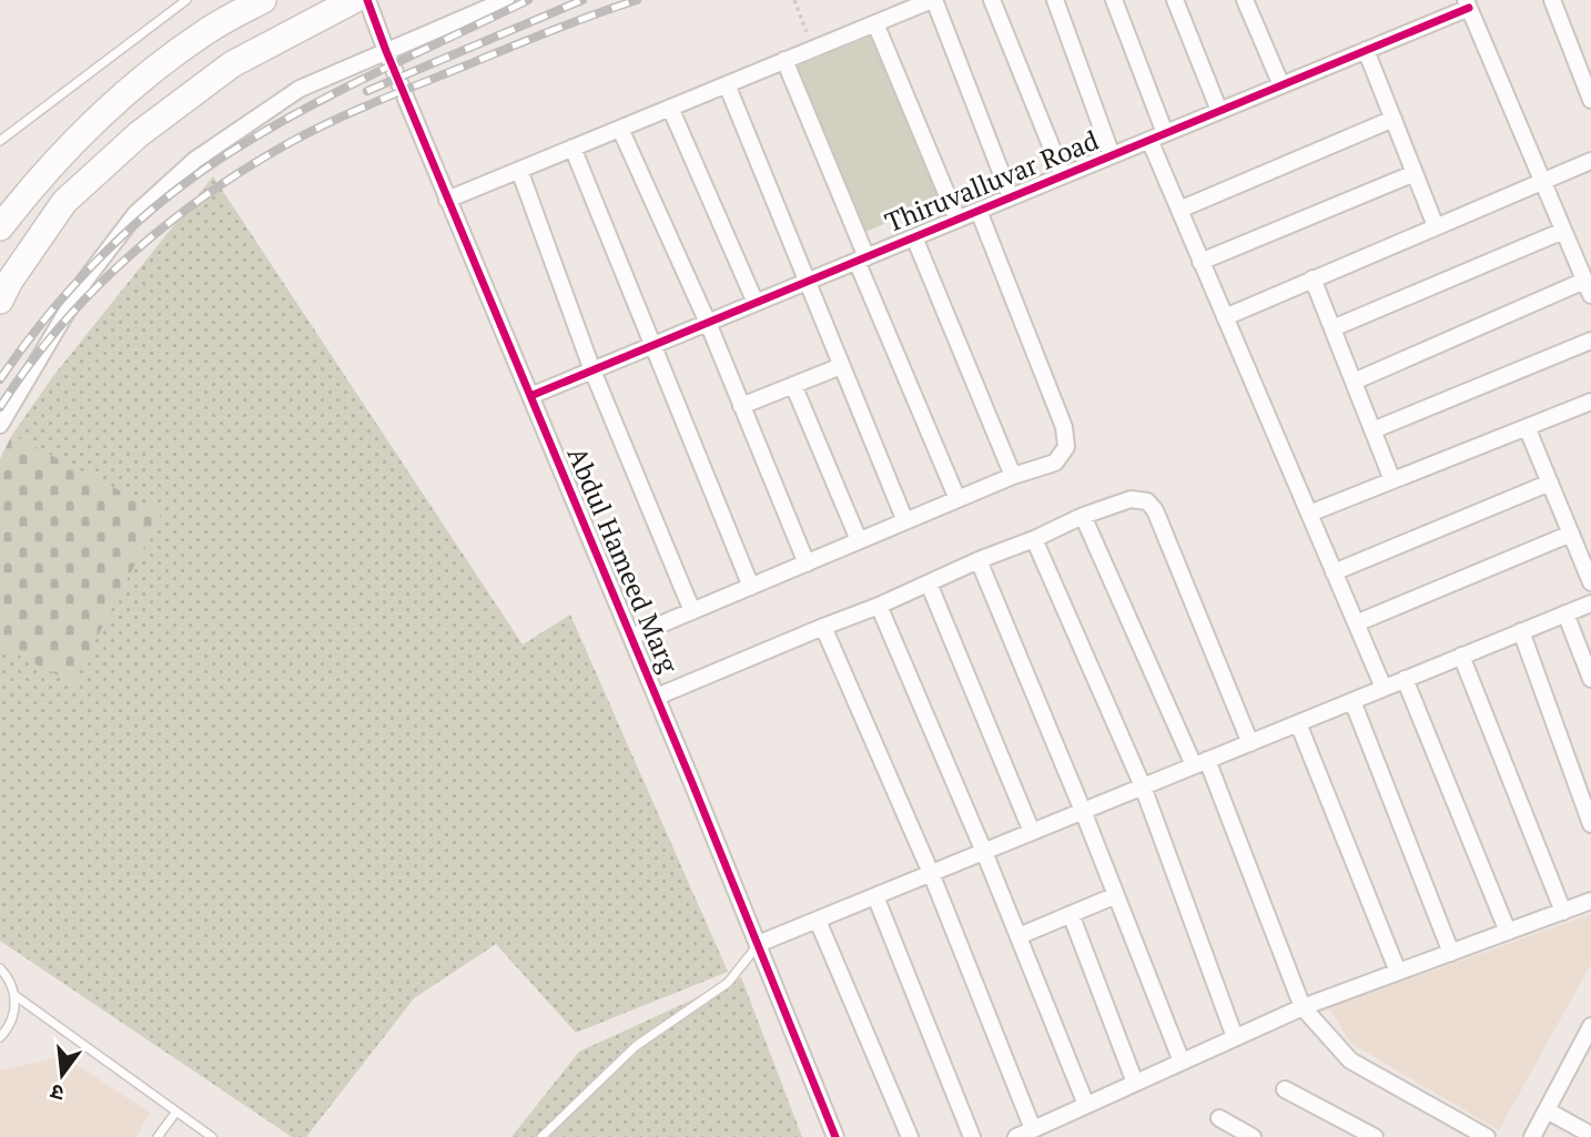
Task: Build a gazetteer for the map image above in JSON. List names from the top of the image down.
{
  "streets": {
    "street": ["Thiruvalluvar Road", "Abdul Hameed Marg"]
  },
  "crossings": [
    ["Thiruvalluvar Road", "Abdul Hameed Marg"]
  ],
  "north": "bottom"
}
